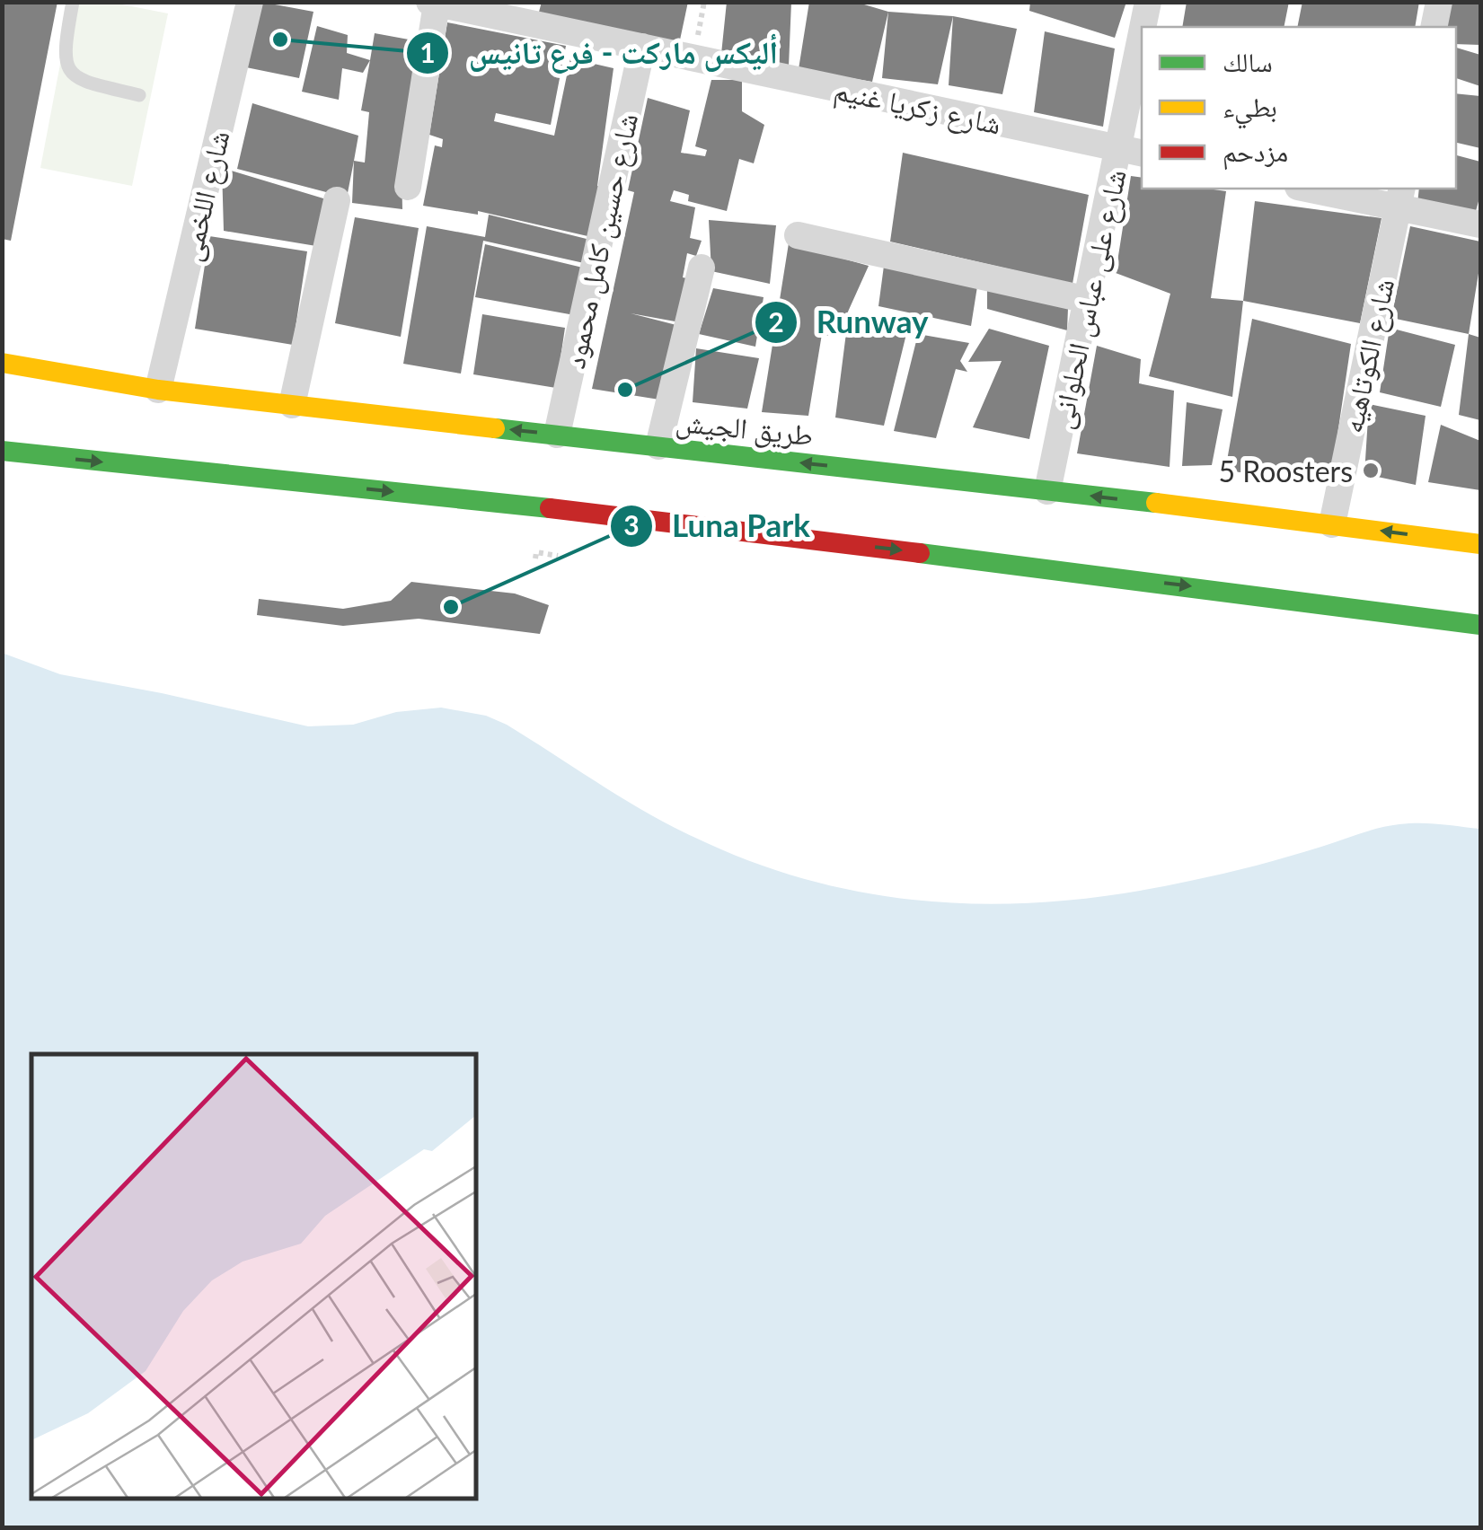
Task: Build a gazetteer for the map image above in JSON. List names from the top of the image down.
{
  "streets": {
    "highway": ["طريق الجيش"],
    "street": [
      "شارع زكريا غنيم",
      "شارع اللخمى",
      "شارع حسين كامل محمود",
      "شارع على عباس الحلوانى",
      "شارع الكوتاهيه"
    ]
  },
  "crossings": [
    ["شارع زكريا غنيم", "شارع حسين كامل محمود"],
    ["شارع زكريا غنيم", "شارع على عباس الحلوانى"],
    ["شارع اللخمى", "طريق الجيش"],
    ["شارع حسين كامل محمود", "طريق الجيش"],
    ["شارع على عباس الحلوانى", "طريق الجيش"],
    ["شارع الكوتاهيه", "طريق الجيش"]
  ],
  "places": [
    "أليكس ماركت - فرع تانيس",
    "Runway",
    "5 Roosters",
    "Luna Park"
  ],
  "legend": ["سالك", "بطيء", "مزدحم"]
}
